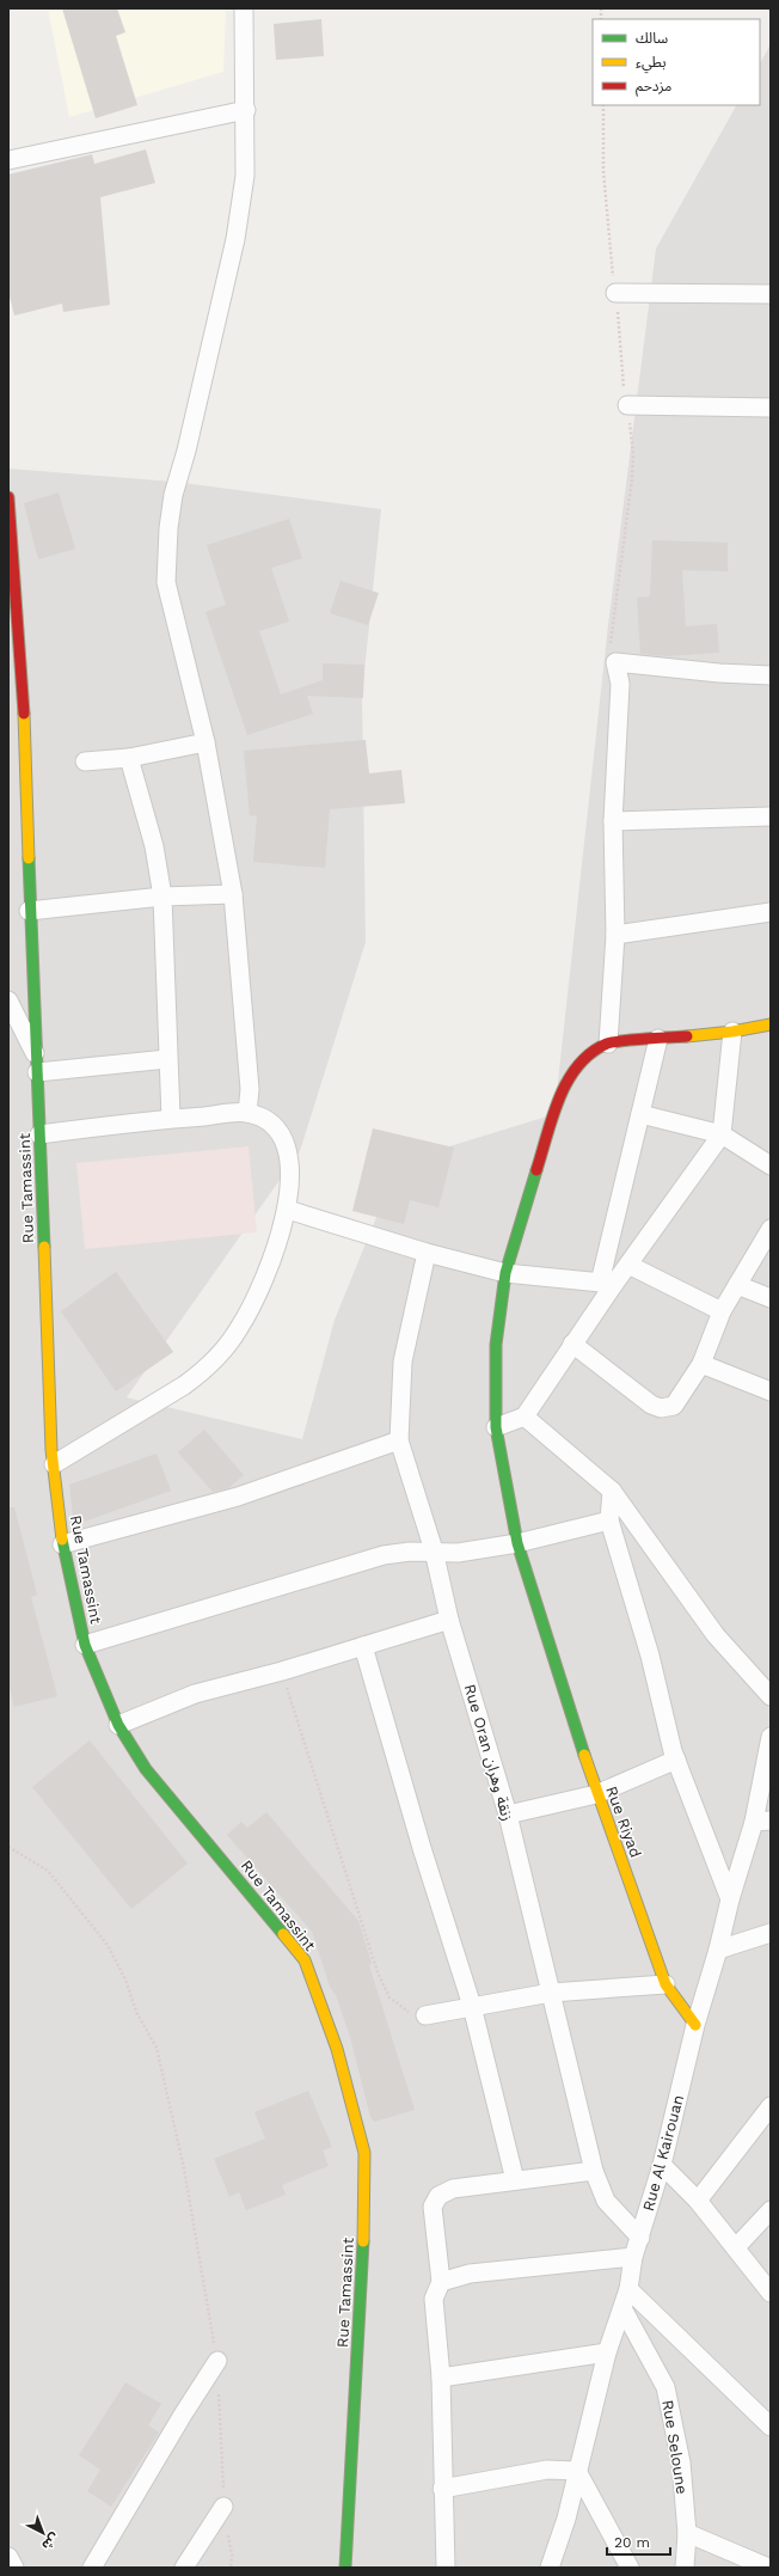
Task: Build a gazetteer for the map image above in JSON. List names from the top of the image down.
{
  "streets": {
    "main road": ["Rue Tamassint", "Rue Riyad"],
    "street": ["Rue Oran زنقة وهران", "Rue Al Kairouan", "Rue Seloune"]
  },
  "crossings": [
    ["Rue Oran زنقة وهران", "Rue Al Kairouan"],
    ["Rue Riyad", "Rue Al Kairouan"],
    ["Rue Al Kairouan", "Rue Seloune"]
  ],
  "legend": ["سالك", "بطيء", "مزدحم"],
  "scale_bar": "20 m",
  "north": "bottom right"
}
